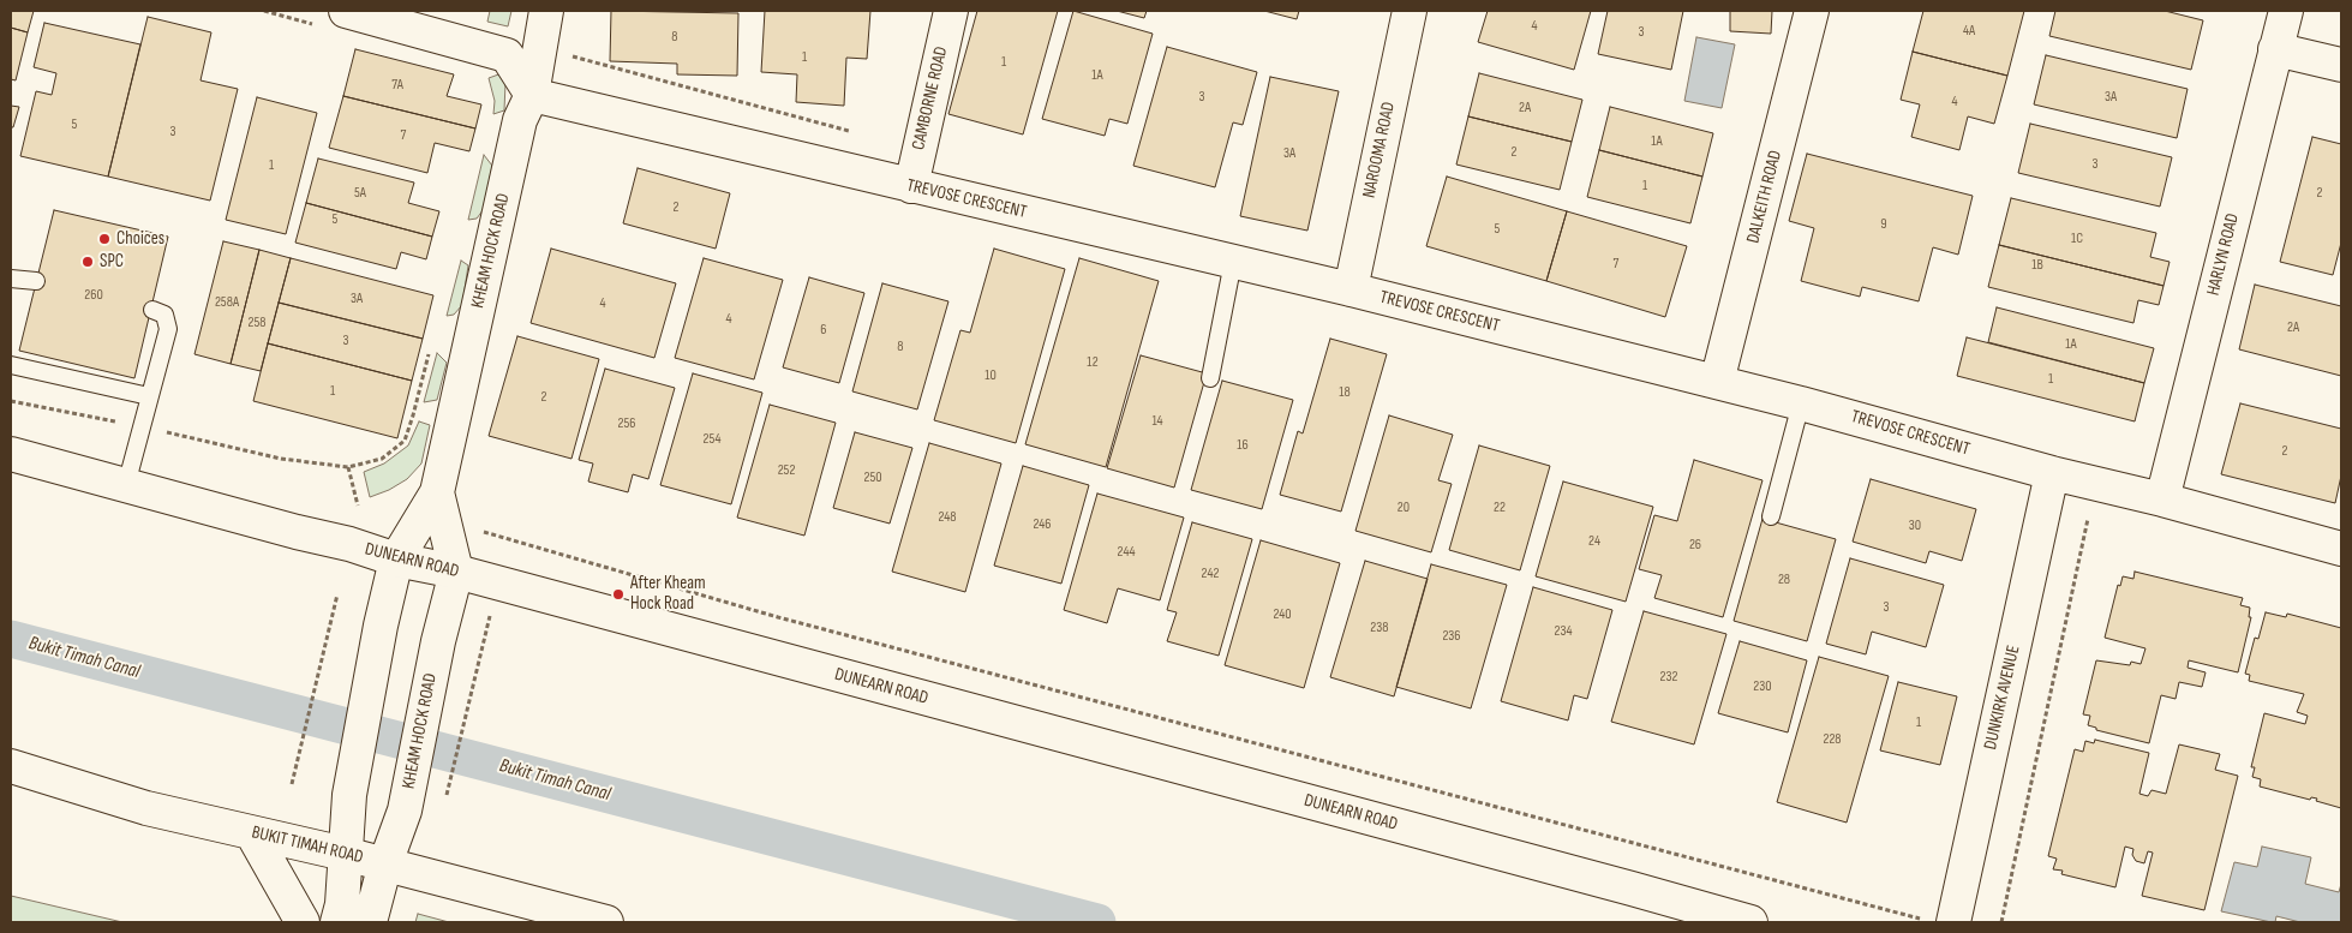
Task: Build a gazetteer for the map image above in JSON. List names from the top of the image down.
{
  "streets": {
    "main road": [
      "CAMBORNE ROAD",
      "NAROOMA ROAD",
      "DALKEITH ROAD",
      "TREVOSE CRESCENT",
      "KHEAM HOCK ROAD",
      "HARLYN ROAD",
      "DUNEARN ROAD",
      "DUNKIRK AVENUE",
      "BUKIT TIMAH ROAD"
    ]
  },
  "crossings": [
    ["CAMBORNE ROAD", "TREVOSE CRESCENT"],
    ["NAROOMA ROAD", "TREVOSE CRESCENT"],
    ["DALKEITH ROAD", "TREVOSE CRESCENT"],
    ["TREVOSE CRESCENT", "KHEAM HOCK ROAD"],
    ["TREVOSE CRESCENT", "HARLYN ROAD"],
    ["TREVOSE CRESCENT", "DUNKIRK AVENUE"],
    ["KHEAM HOCK ROAD", "DUNEARN ROAD"],
    ["KHEAM HOCK ROAD", "BUKIT TIMAH ROAD"]
  ],
  "water": ["Bukit Timah Canal"],
  "places": ["Choices", "SPC", "After Kheam Hock Road"],
  "house_numbers": [
    "4",
    "4A",
    "3",
    "8",
    "1",
    "1",
    "1A",
    "7A",
    "3",
    "3A",
    "4",
    "2A",
    "5",
    "3",
    "7",
    "1A",
    "2",
    "3A",
    "3",
    "1",
    "1",
    "5A",
    "2",
    "2",
    "5",
    "9",
    "5",
    "1C",
    "7",
    "1B",
    "260",
    "3A",
    "258A",
    "4",
    "4",
    "258",
    "2A",
    "6",
    "3",
    "1A",
    "8",
    "12",
    "10",
    "1",
    "1",
    "18",
    "2",
    "14",
    "256",
    "254",
    "16",
    "2",
    "252",
    "250",
    "20",
    "22",
    "248",
    "246",
    "30",
    "24",
    "26",
    "244",
    "242",
    "28",
    "3",
    "240",
    "238",
    "234",
    "236",
    "232",
    "230",
    "1",
    "228"
  ]
}
